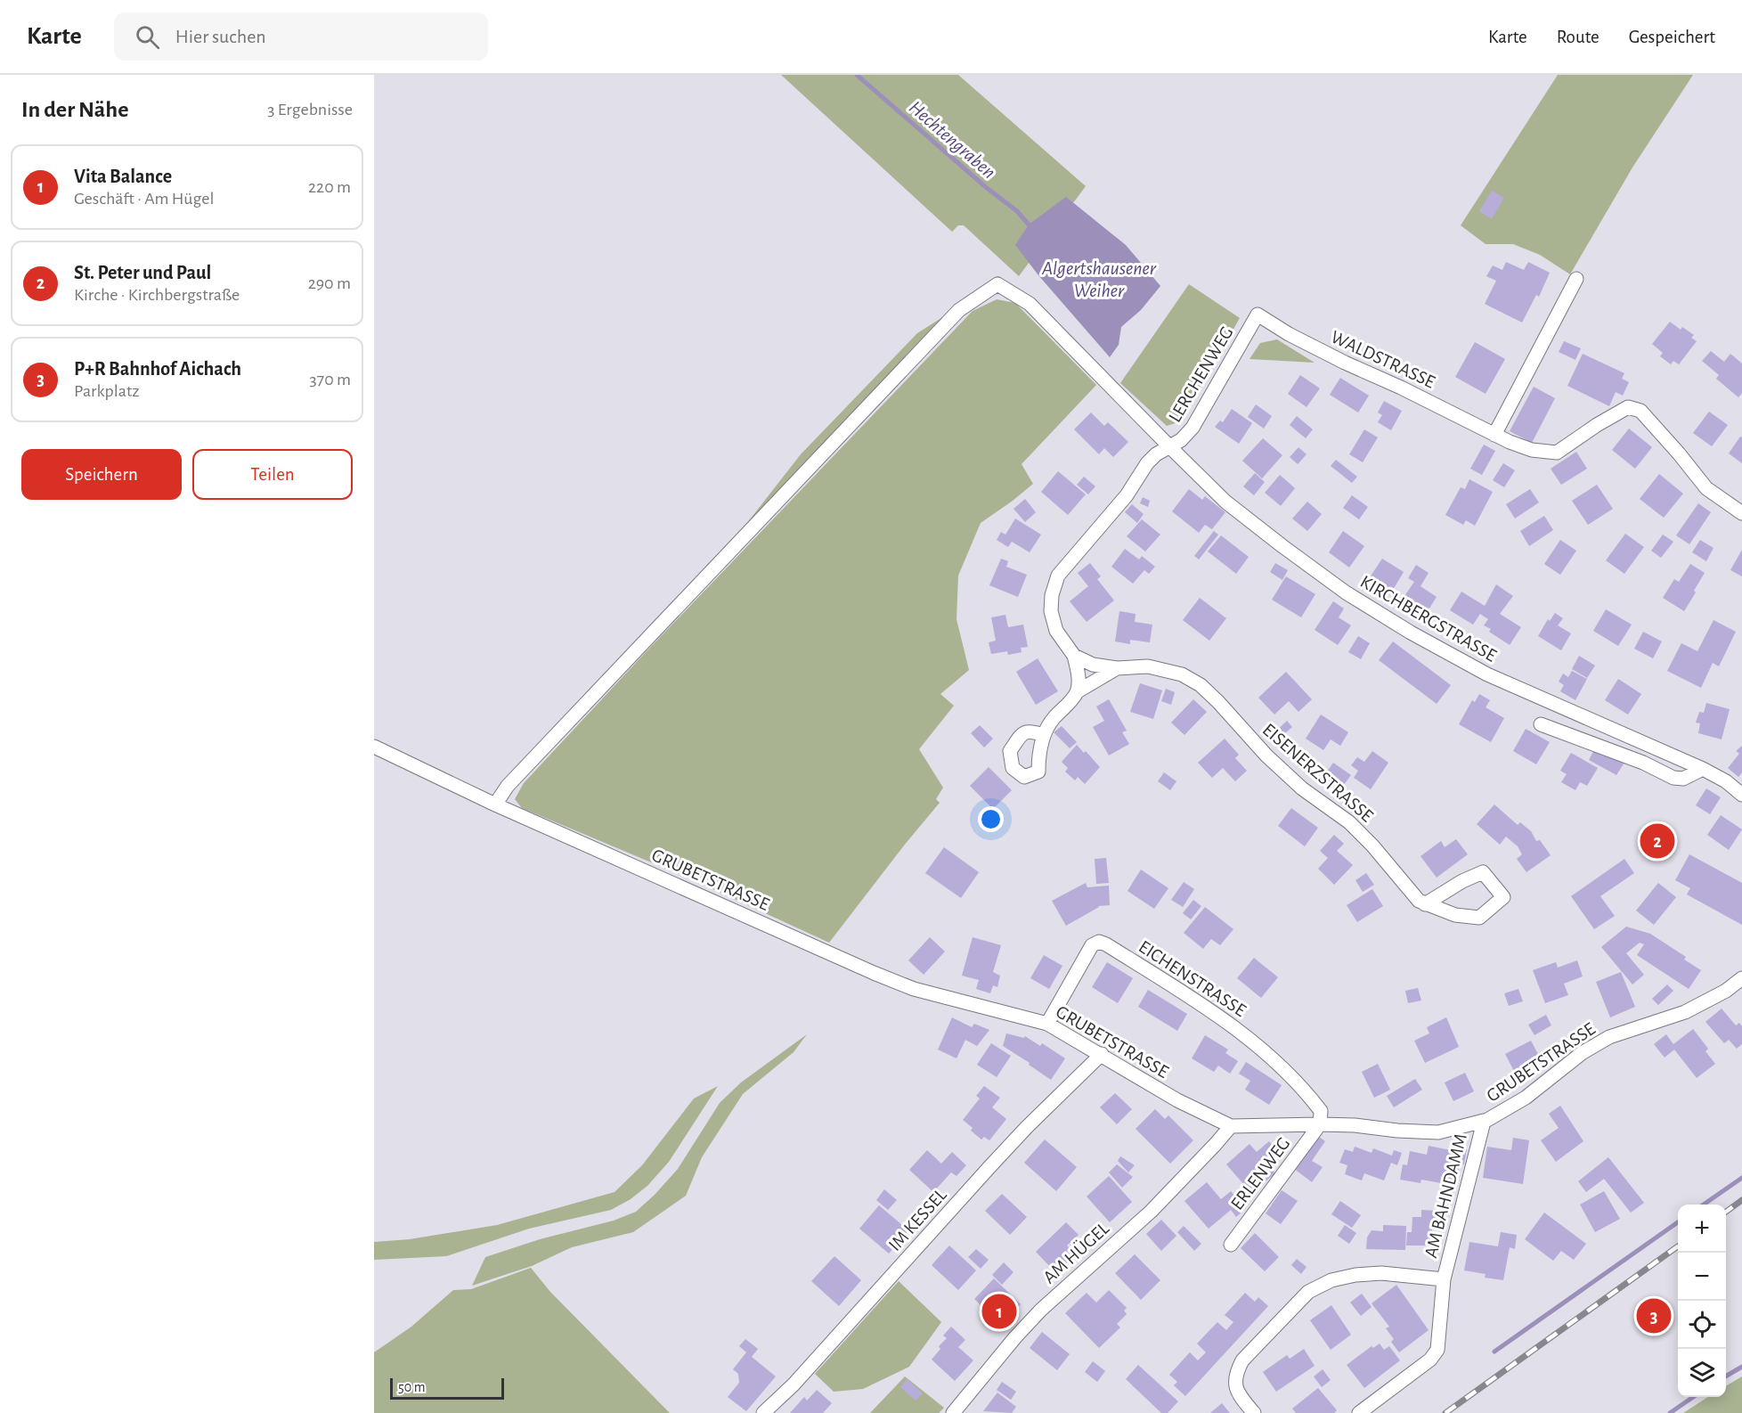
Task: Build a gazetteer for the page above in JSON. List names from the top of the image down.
{
  "streets": {
    "street": [
      "WALDSTRASSE",
      "LERCHENWEG",
      "KIRCHBERGSTRASSE",
      "EISENERZSTRASSE",
      "GRUBETSTRASSE",
      "EICHENSTRASSE",
      "ERLENWEG",
      "AM BAHNDAMM",
      "IM KESSEL",
      "AM HÜGEL"
    ]
  },
  "crossings": [
    ["WALDSTRASSE", "LERCHENWEG"],
    ["LERCHENWEG", "KIRCHBERGSTRASSE"],
    ["KIRCHBERGSTRASSE", "GRUBETSTRASSE"],
    ["GRUBETSTRASSE", "EICHENSTRASSE"],
    ["GRUBETSTRASSE", "ERLENWEG"],
    ["GRUBETSTRASSE", "AM BAHNDAMM"],
    ["GRUBETSTRASSE", "IM KESSEL"],
    ["GRUBETSTRASSE", "AM HÜGEL"],
    ["EICHENSTRASSE", "ERLENWEG"]
  ],
  "water": ["Hechtengraben", "Algertshausener Weiher"],
  "scale_bar": "50 m",
  "page": {
    "header": "Karte",
    "search": "Hier suchen",
    "nav": ["Karte", "Route", "Gespeichert"],
    "heading": ["In der Nähe", "3 Ergebnisse"],
    "list": [
      {
        "mark": "1",
        "name": "Vita Balance",
        "note": "Geschäft · Am Hügel",
        "value": "220 m"
      },
      {
        "mark": "2",
        "name": "St. Peter und Paul",
        "note": "Kirche · Kirchbergstraße",
        "value": "290 m"
      },
      {
        "mark": "3",
        "name": "P+R Bahnhof Aichach",
        "note": "Parkplatz",
        "value": "370 m"
      }
    ],
    "buttons": ["Speichern", "Teilen"],
    "pins": ["2", "1", "3"],
    "map_buttons": ["+", "−"],
    "scale": "50 m"
  }
}
